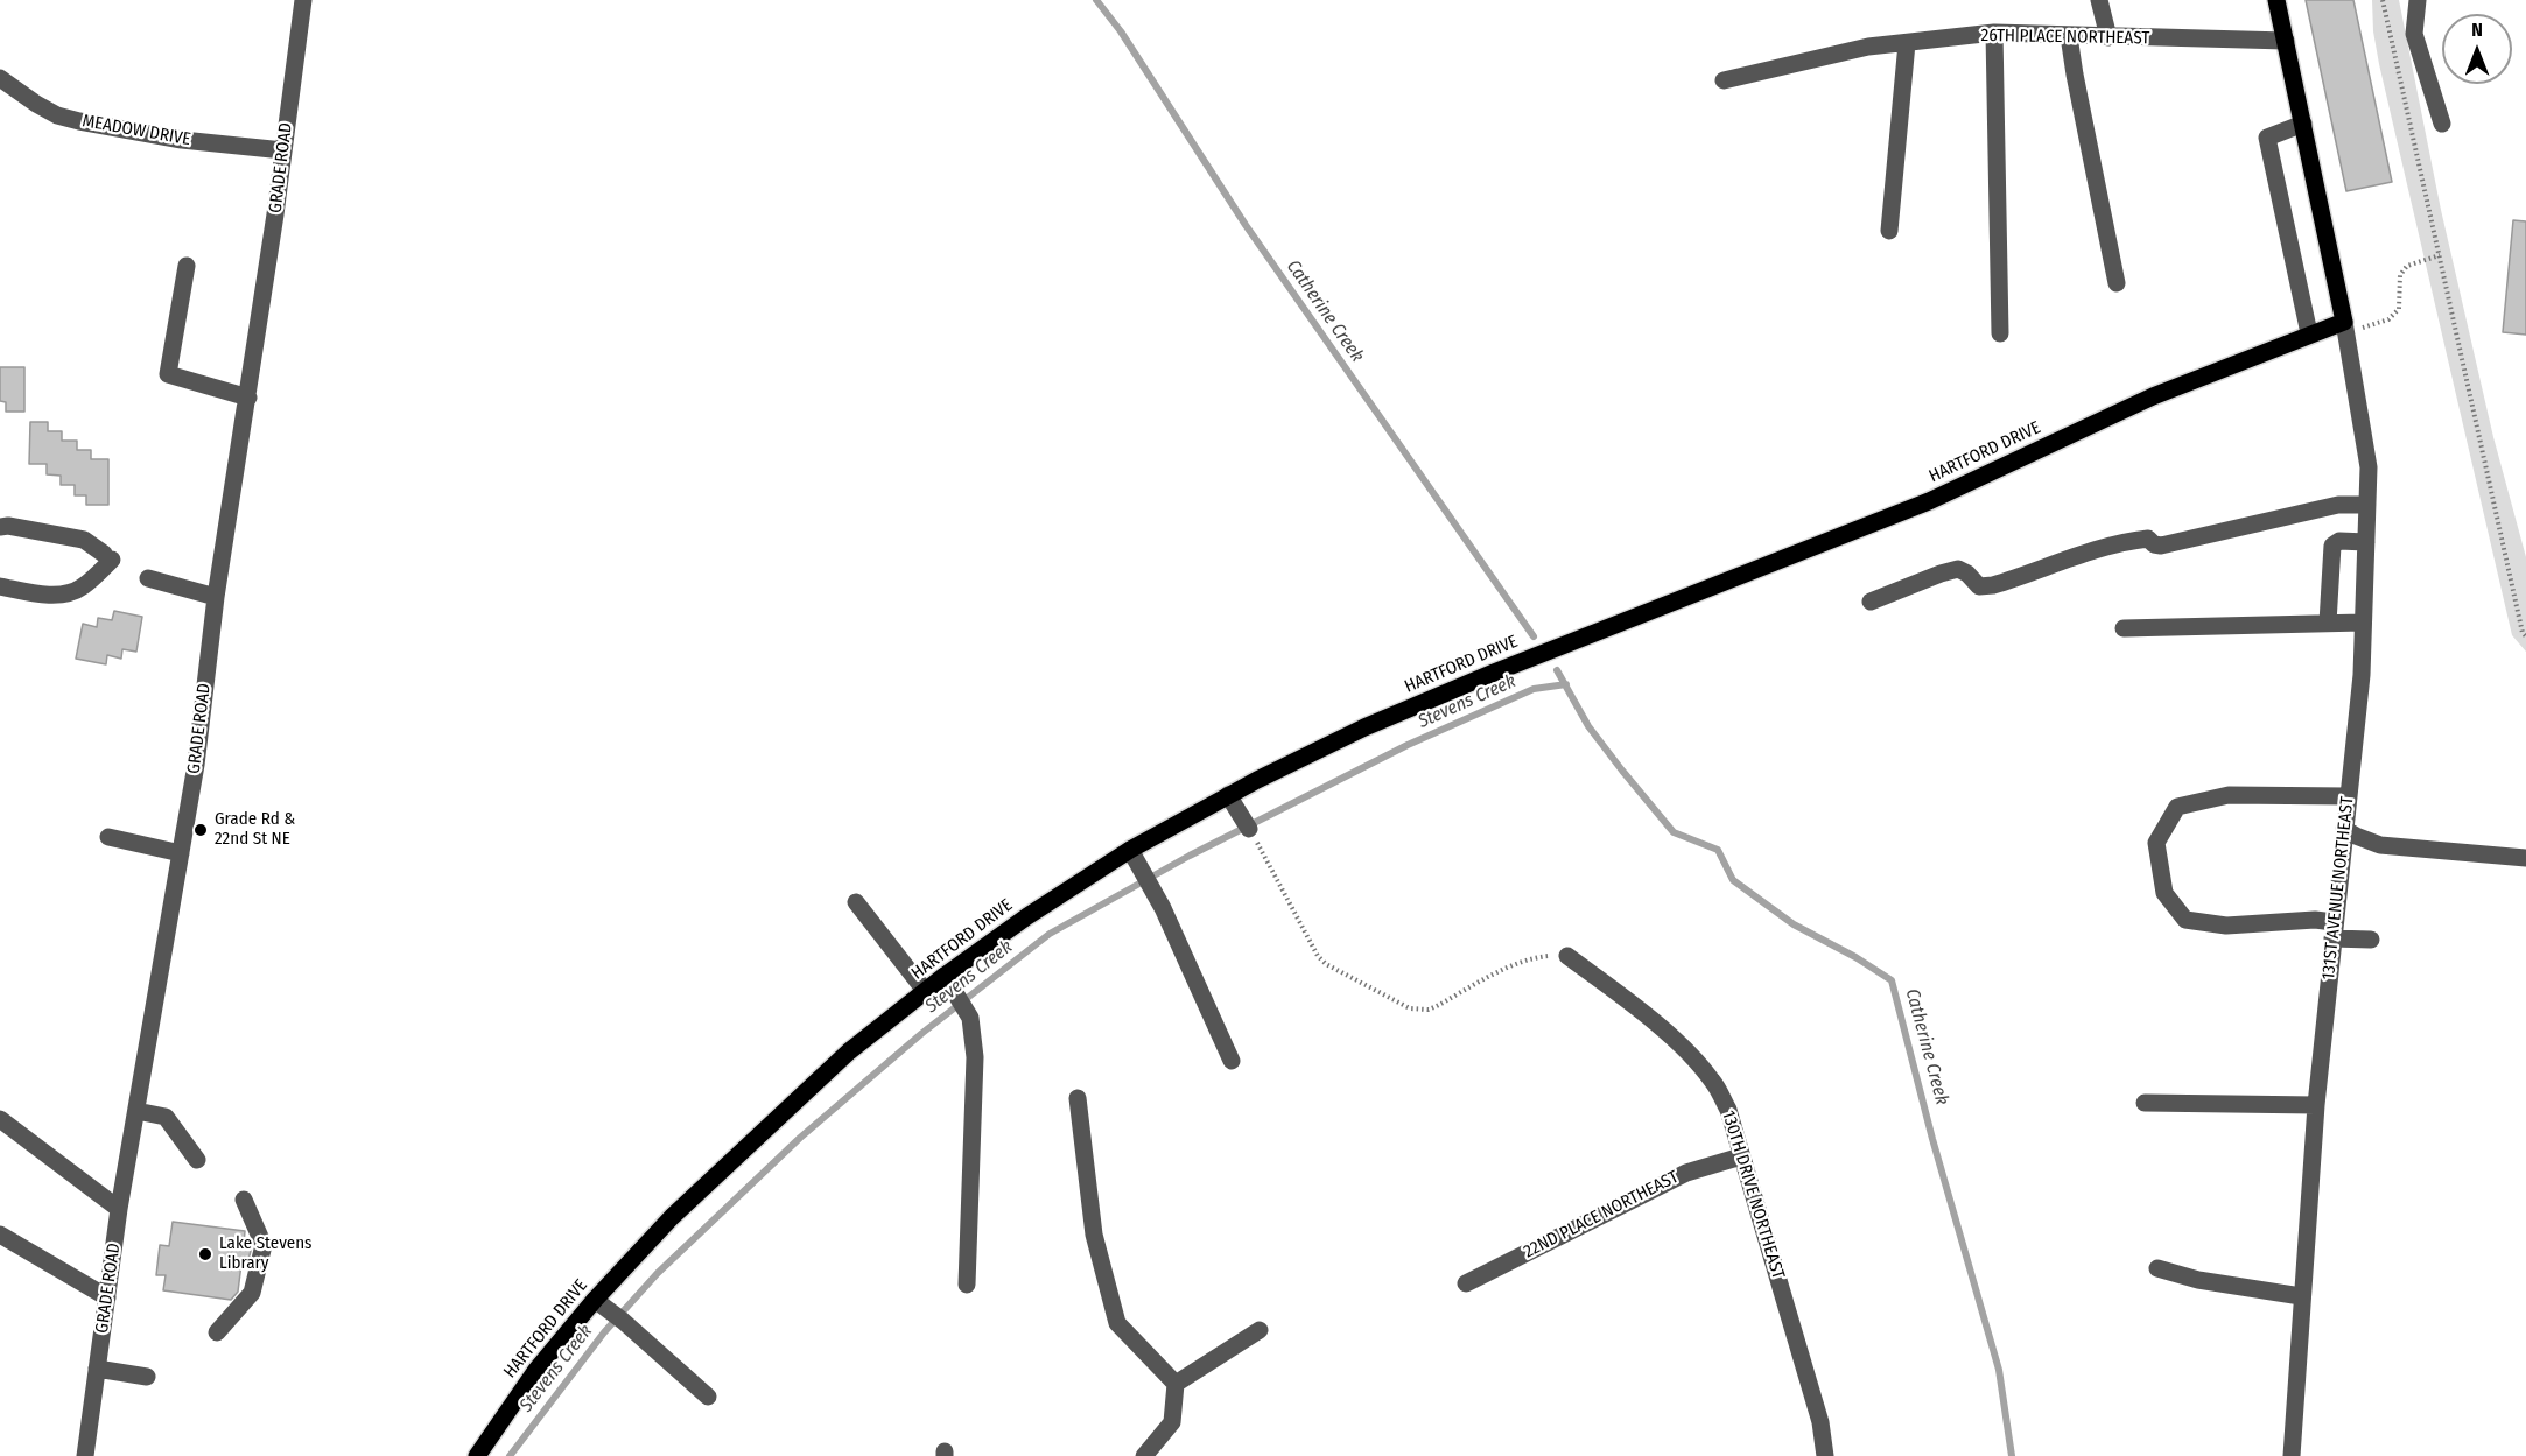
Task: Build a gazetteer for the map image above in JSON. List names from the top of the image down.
{
  "streets": {
    "main road": ["HARTFORD DRIVE"],
    "street": [
      "26TH PLACE NORTHEAST",
      "MEADOW DRIVE",
      "GRADE ROAD",
      "131ST AVENUE NORTHEAST",
      "130TH DRIVE NORTHEAST",
      "22ND PLACE NORTHEAST"
    ]
  },
  "crossings": [
    ["MEADOW DRIVE", "GRADE ROAD"],
    ["HARTFORD DRIVE", "131ST AVENUE NORTHEAST"],
    ["130TH DRIVE NORTHEAST", "22ND PLACE NORTHEAST"]
  ],
  "water": ["Catherine Creek", "Stevens Creek"],
  "places": ["Grade Rd & 22nd St NE", "Lake Stevens Library"],
  "north": "top"
}
